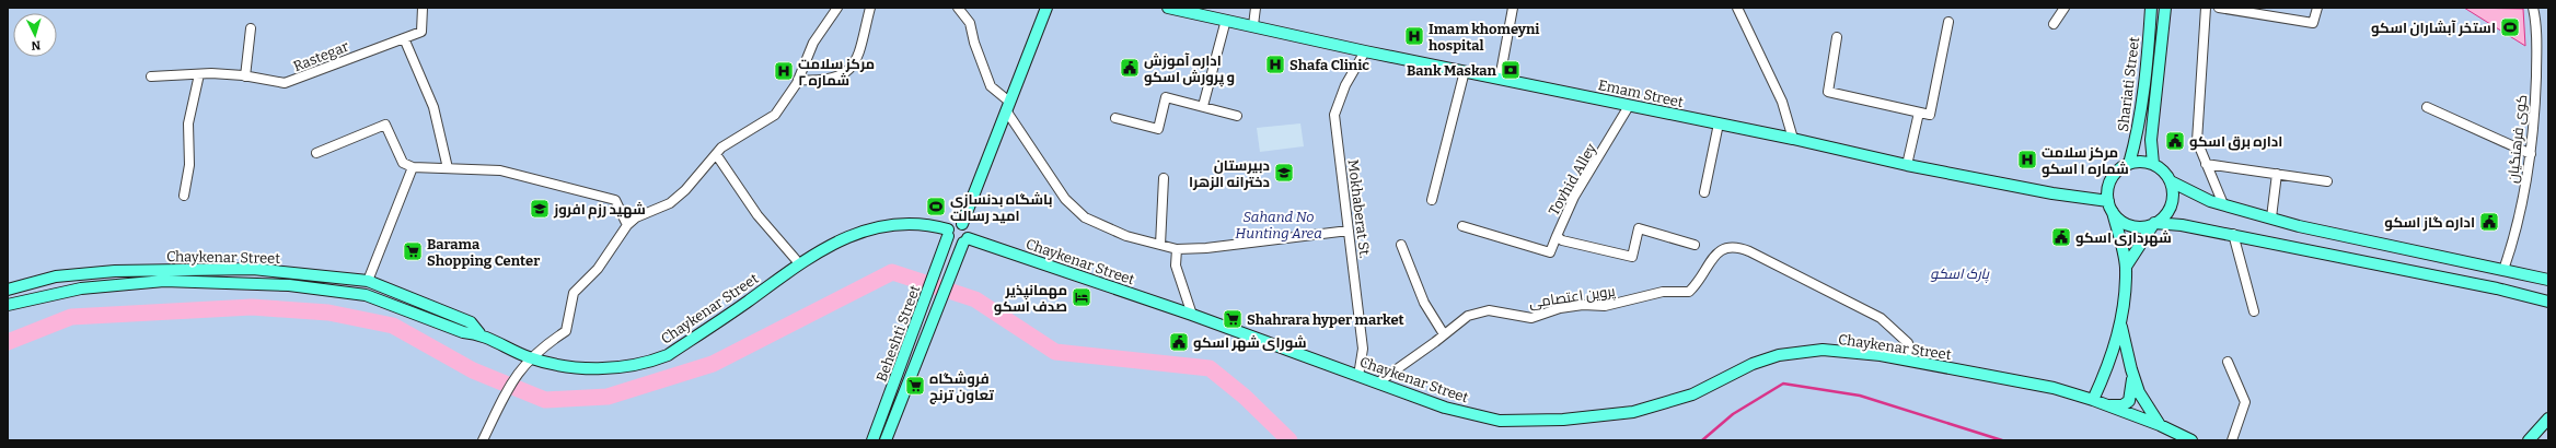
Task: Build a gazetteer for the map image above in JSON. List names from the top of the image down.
{
  "streets": {
    "main road": [
      "Shariati Street",
      "Emam Street",
      "Chaykenar Street",
      "Beheshti Street"
    ],
    "street": [
      "Rastegar",
      "کوی فرهنگیان",
      "Tovhid Alley",
      "Mokhaberat St.",
      "پروین اعتصامی"
    ]
  },
  "crossings": [
    ["Shariati Street", "Emam Street"],
    ["Emam Street", "Tovhid Alley"],
    ["Emam Street", "Mokhaberat St."],
    ["Mokhaberat St.", "Chaykenar Street"],
    ["Chaykenar Street", "پروین اعتصامی"],
    ["Chaykenar Street", "Beheshti Street"]
  ],
  "parks": ["Sahand No Hunting Area", "پارک اسکو"],
  "places": {
    "sports": ["استخر آبشاران اسکو", "باشگاه بدنسازی امید رسالت"],
    "hospital": [
      "Imam khomeyni hospital",
      "Shafa Clinic",
      "مرکز سلامت شماره ۲",
      "مرکز سلامت شماره ۱ اسکو"
    ],
    "public building": [
      "اداره آموزش و پرورش اسکو",
      "اداره برق اسکو",
      "اداره گاز اسکو",
      "شهرداری اسکو",
      "شورای شهر اسکو"
    ],
    "bank": ["Bank Maskan"],
    "school or university": ["دبیرستان دخترانه الزهرا", "شهید رزم افروز"],
    "supermarket": ["Barama Shopping Center", "Shahrara hyper market", "فروشگاه تعاون ترنج"],
    "hotel": ["مهمانپذیر صدف اسکو"]
  },
  "north": "bottom"
}
